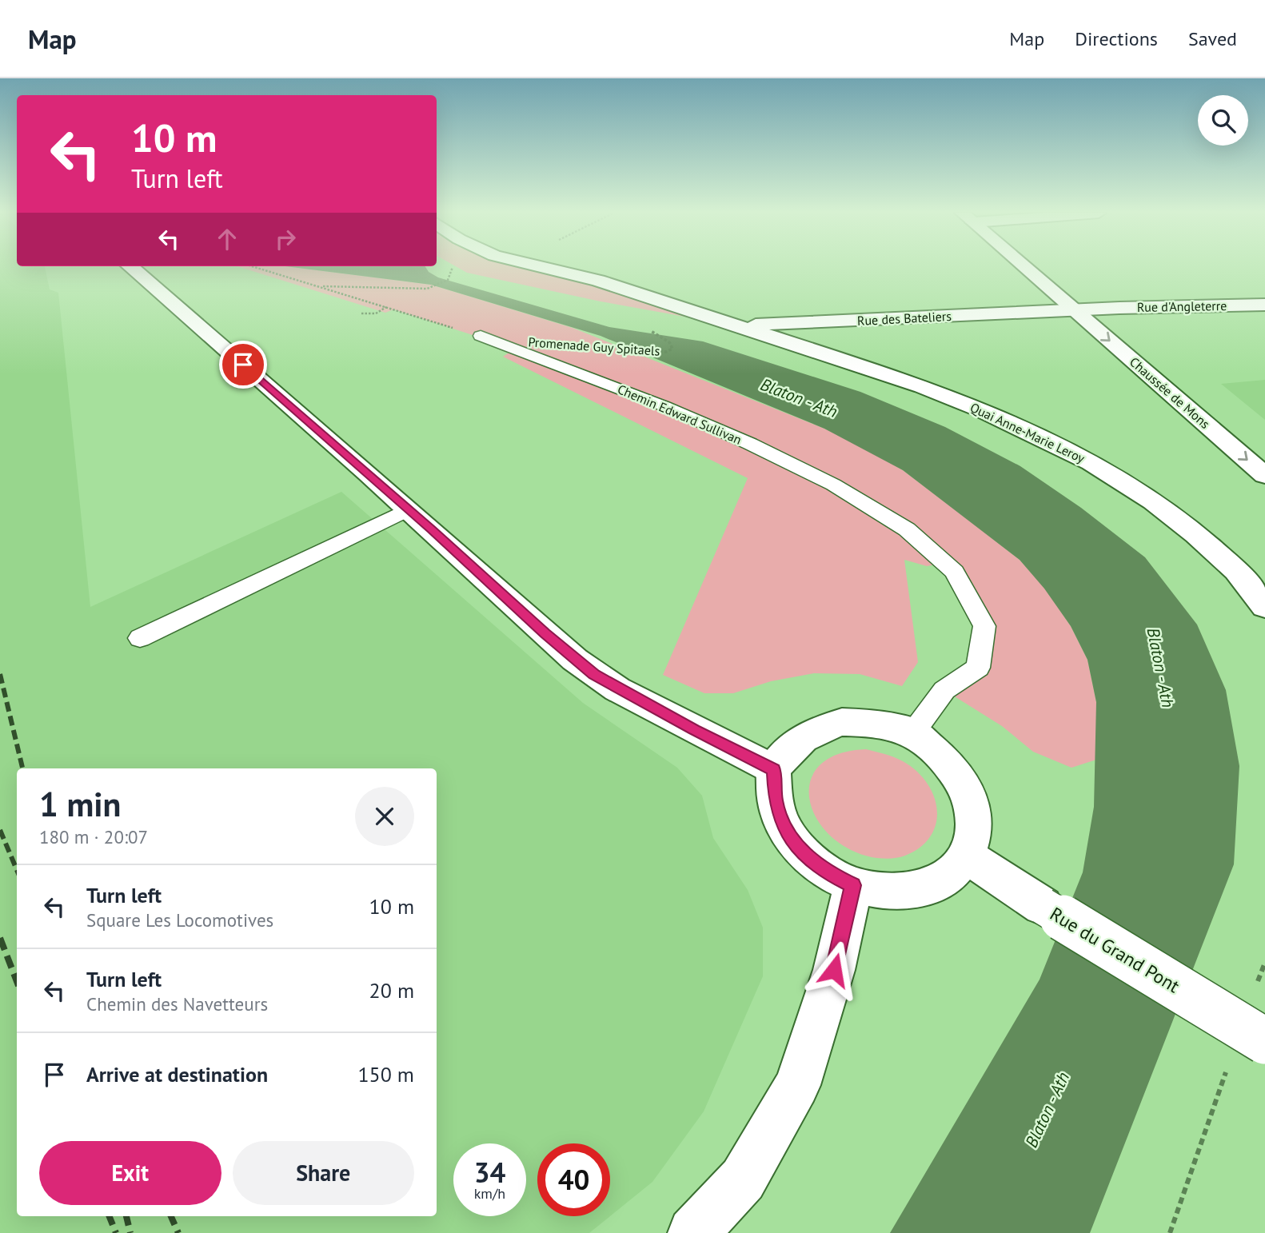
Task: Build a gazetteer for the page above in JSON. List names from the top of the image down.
{
  "streets": {
    "street": [
      "Rue d'Angleterre",
      "Rue des Bateliers",
      "Chaussée de Mons",
      "Quai Anne-Marie Leroy",
      "Rue du Grand Pont"
    ],
    "lane": ["Chemin Edward Sullivan"],
    "path": ["Promenade Guy Spitaels"]
  },
  "crossings": [
    ["Rue d'Angleterre", "Chaussée de Mons"],
    ["Rue des Bateliers", "Chaussée de Mons"],
    ["Rue des Bateliers", "Quai Anne-Marie Leroy"],
    ["Chemin Edward Sullivan", "Rue du Grand Pont"]
  ],
  "water": ["Blaton - Ath"],
  "page": {
    "header": "Map",
    "nav": ["Map", "Directions", "Saved"],
    "turn": ["10 m", "Turn left"],
    "heading": ["1 min", "180 m · 20:07"],
    "list": [
      {
        "name": "Turn left",
        "note": "Square Les Locomotives",
        "value": "10 m"
      },
      {
        "name": "Turn left",
        "note": "Chemin des Navetteurs",
        "value": "20 m"
      },
      {
        "name": "Arrive at destination",
        "value": "150 m"
      }
    ],
    "buttons": ["Exit", "Share"],
    "speed": "34 km/h",
    "limit": "40"
  }
}
